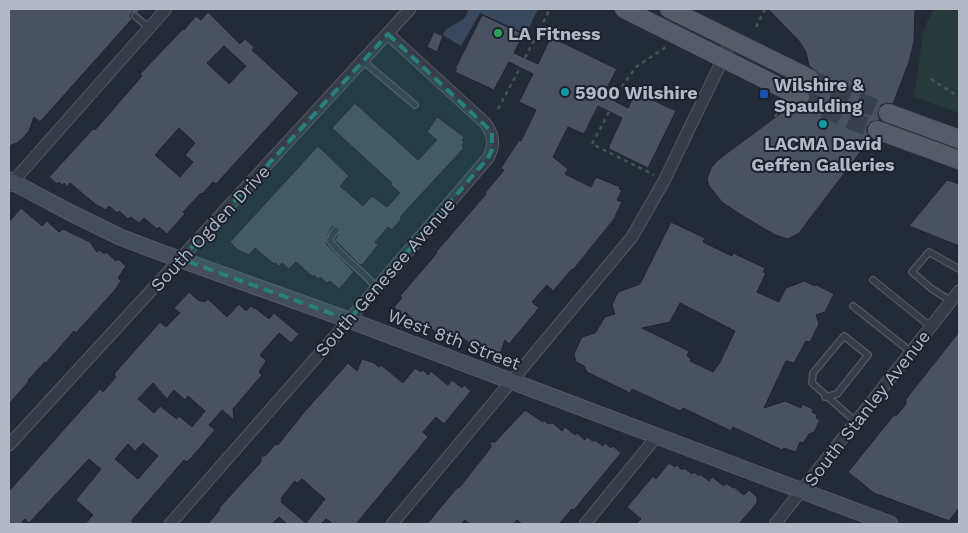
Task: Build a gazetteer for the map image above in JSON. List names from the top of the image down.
{
  "streets": {
    "street": [
      "South Ogden Drive",
      "South Genesee Avenue",
      "West 8th Street",
      "South Stanley Avenue"
    ]
  },
  "crossings": [
    ["South Ogden Drive", "South Genesee Avenue"],
    ["South Ogden Drive", "West 8th Street"],
    ["South Genesee Avenue", "West 8th Street"],
    ["West 8th Street", "South Stanley Avenue"]
  ],
  "places": {
    "other": ["LA Fitness", "5900 Wilshire", "LACMA David Geffen Galleries"],
    "transit": ["Wilshire & Spaulding"]
  }
}
